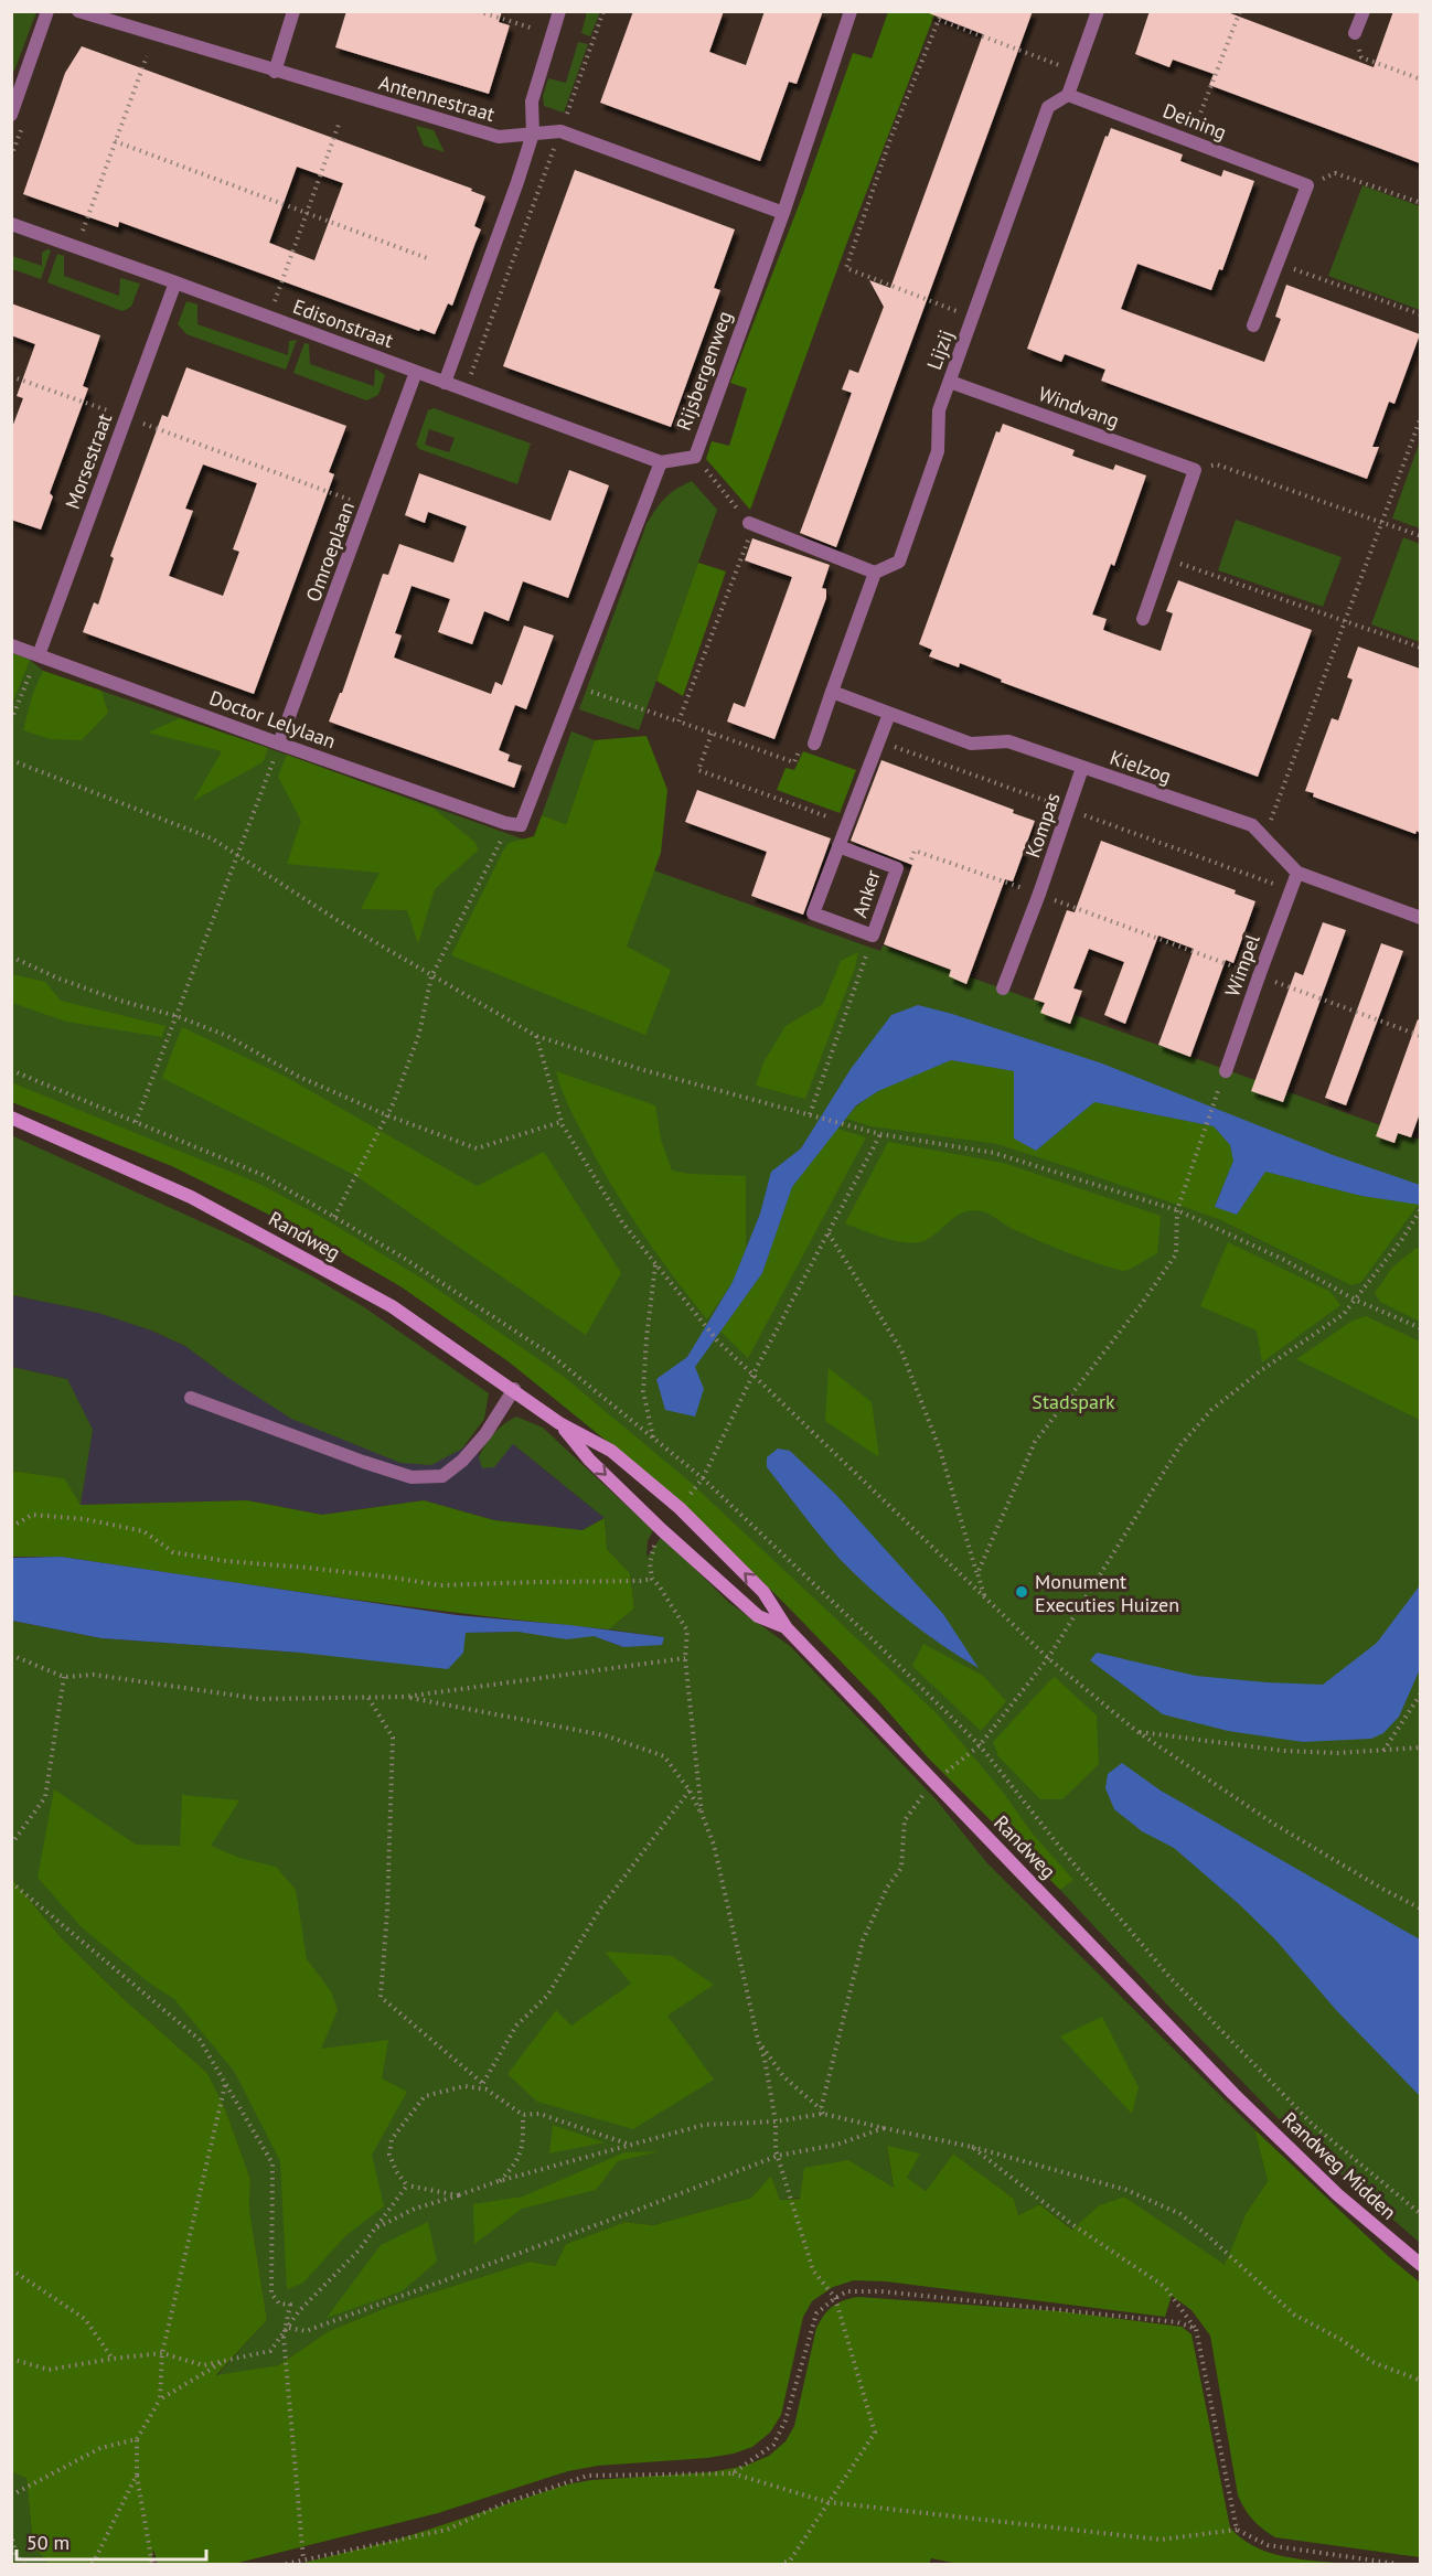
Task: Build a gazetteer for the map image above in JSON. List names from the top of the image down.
{
  "streets": {
    "main road": ["Randweg", "Randweg Midden"],
    "street": [
      "Antennestraat",
      "Deining",
      "Edisonstraat",
      "Lijzij",
      "Rijsbergenweg",
      "Windvang",
      "Morsestraat",
      "Omroeplaan",
      "Doctor Lelylaan",
      "Kielzog",
      "Kompas",
      "Anker",
      "Wimpel"
    ]
  },
  "crossings": [
    ["Antennestraat", "Rijsbergenweg"],
    ["Deining", "Lijzij"],
    ["Edisonstraat", "Rijsbergenweg"],
    ["Edisonstraat", "Morsestraat"],
    ["Edisonstraat", "Omroeplaan"],
    ["Lijzij", "Windvang"],
    ["Morsestraat", "Doctor Lelylaan"],
    ["Omroeplaan", "Doctor Lelylaan"],
    ["Kielzog", "Kompas"],
    ["Kielzog", "Anker"],
    ["Kielzog", "Wimpel"],
    ["Randweg", "Randweg Midden"]
  ],
  "parks": ["Stadspark"],
  "places": ["Monument Executies Huizen"],
  "scale_bar": "50 m"
}
